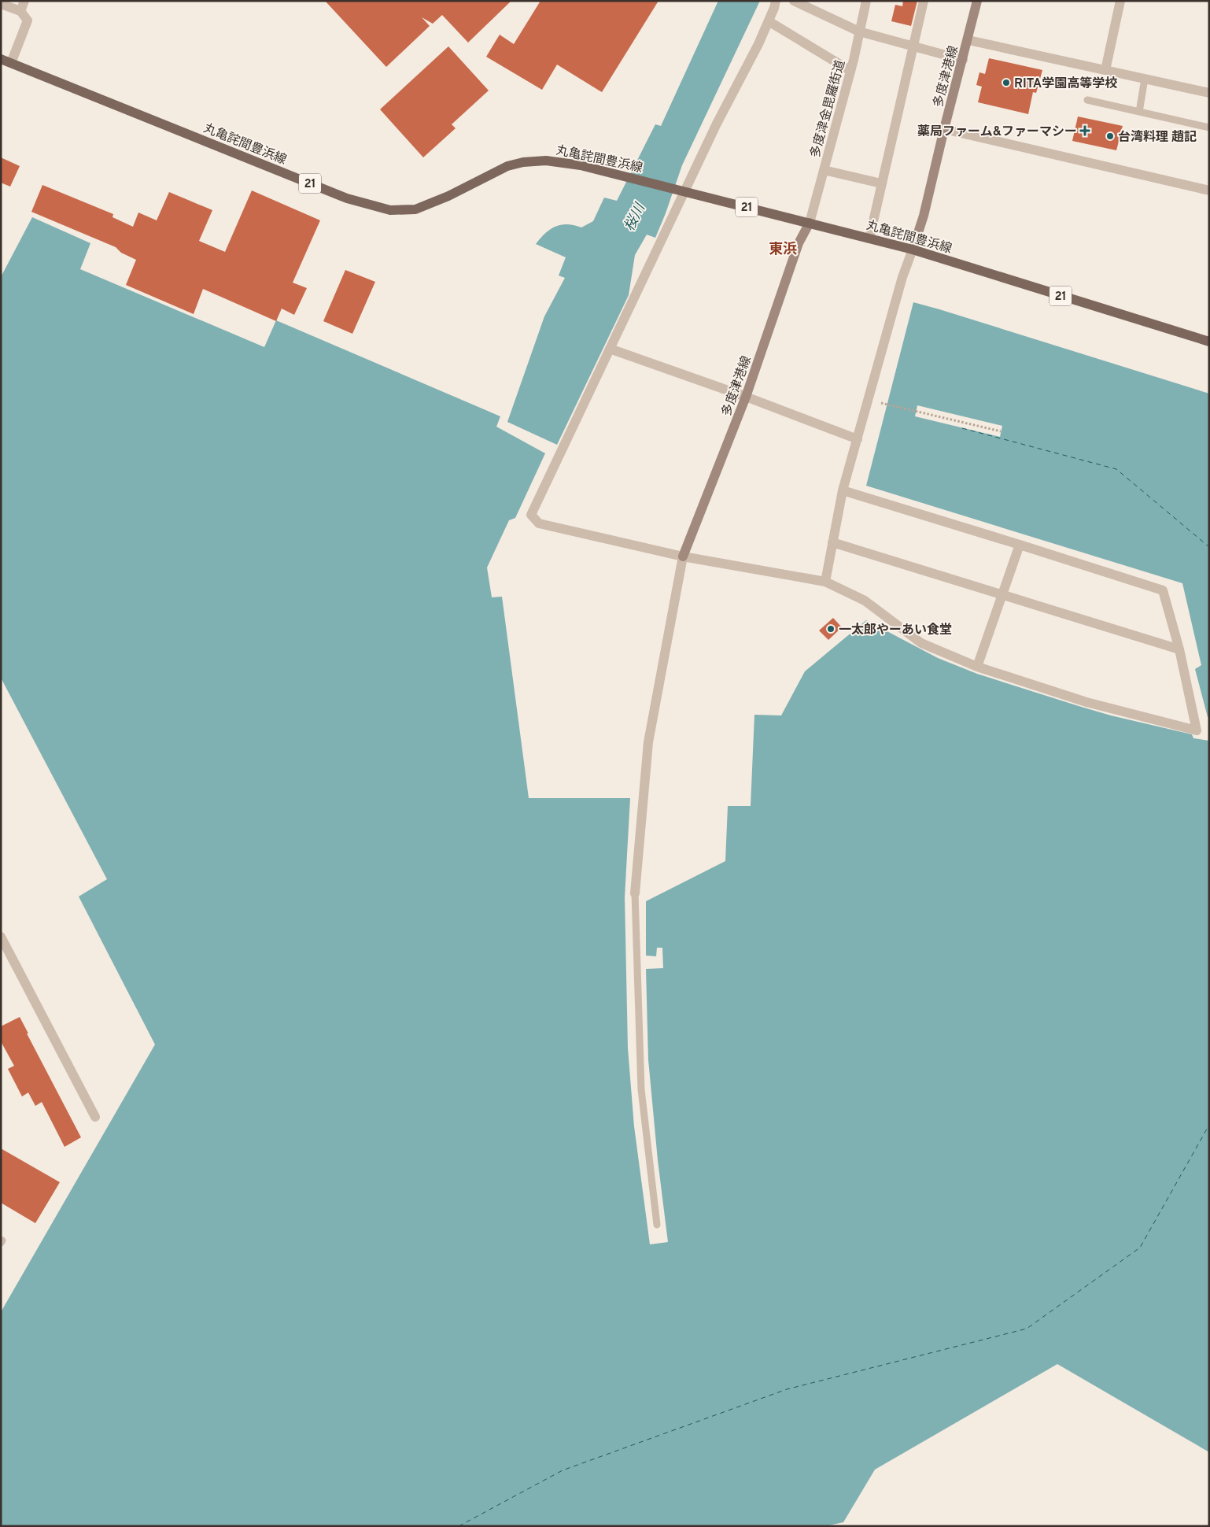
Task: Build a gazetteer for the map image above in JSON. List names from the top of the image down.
{
  "streets": {
    "main road": ["多度津港線", "丸亀詫間豊浜線", "21"],
    "street": ["多度津金毘羅街道"]
  },
  "crossings": [
    ["多度津港線", "多度津金毘羅街道"],
    ["多度津港線", "丸亀詫間豊浜線"],
    ["多度津金毘羅街道", "丸亀詫間豊浜線"]
  ],
  "districts": ["東浜"],
  "water": ["桜川"],
  "places": {
    "other": ["RITA学園高等学校", "台湾料理 趙記", "一太郎やーあい食堂"],
    "health": ["薬局ファーム&ファーマシー"]
  }
}
